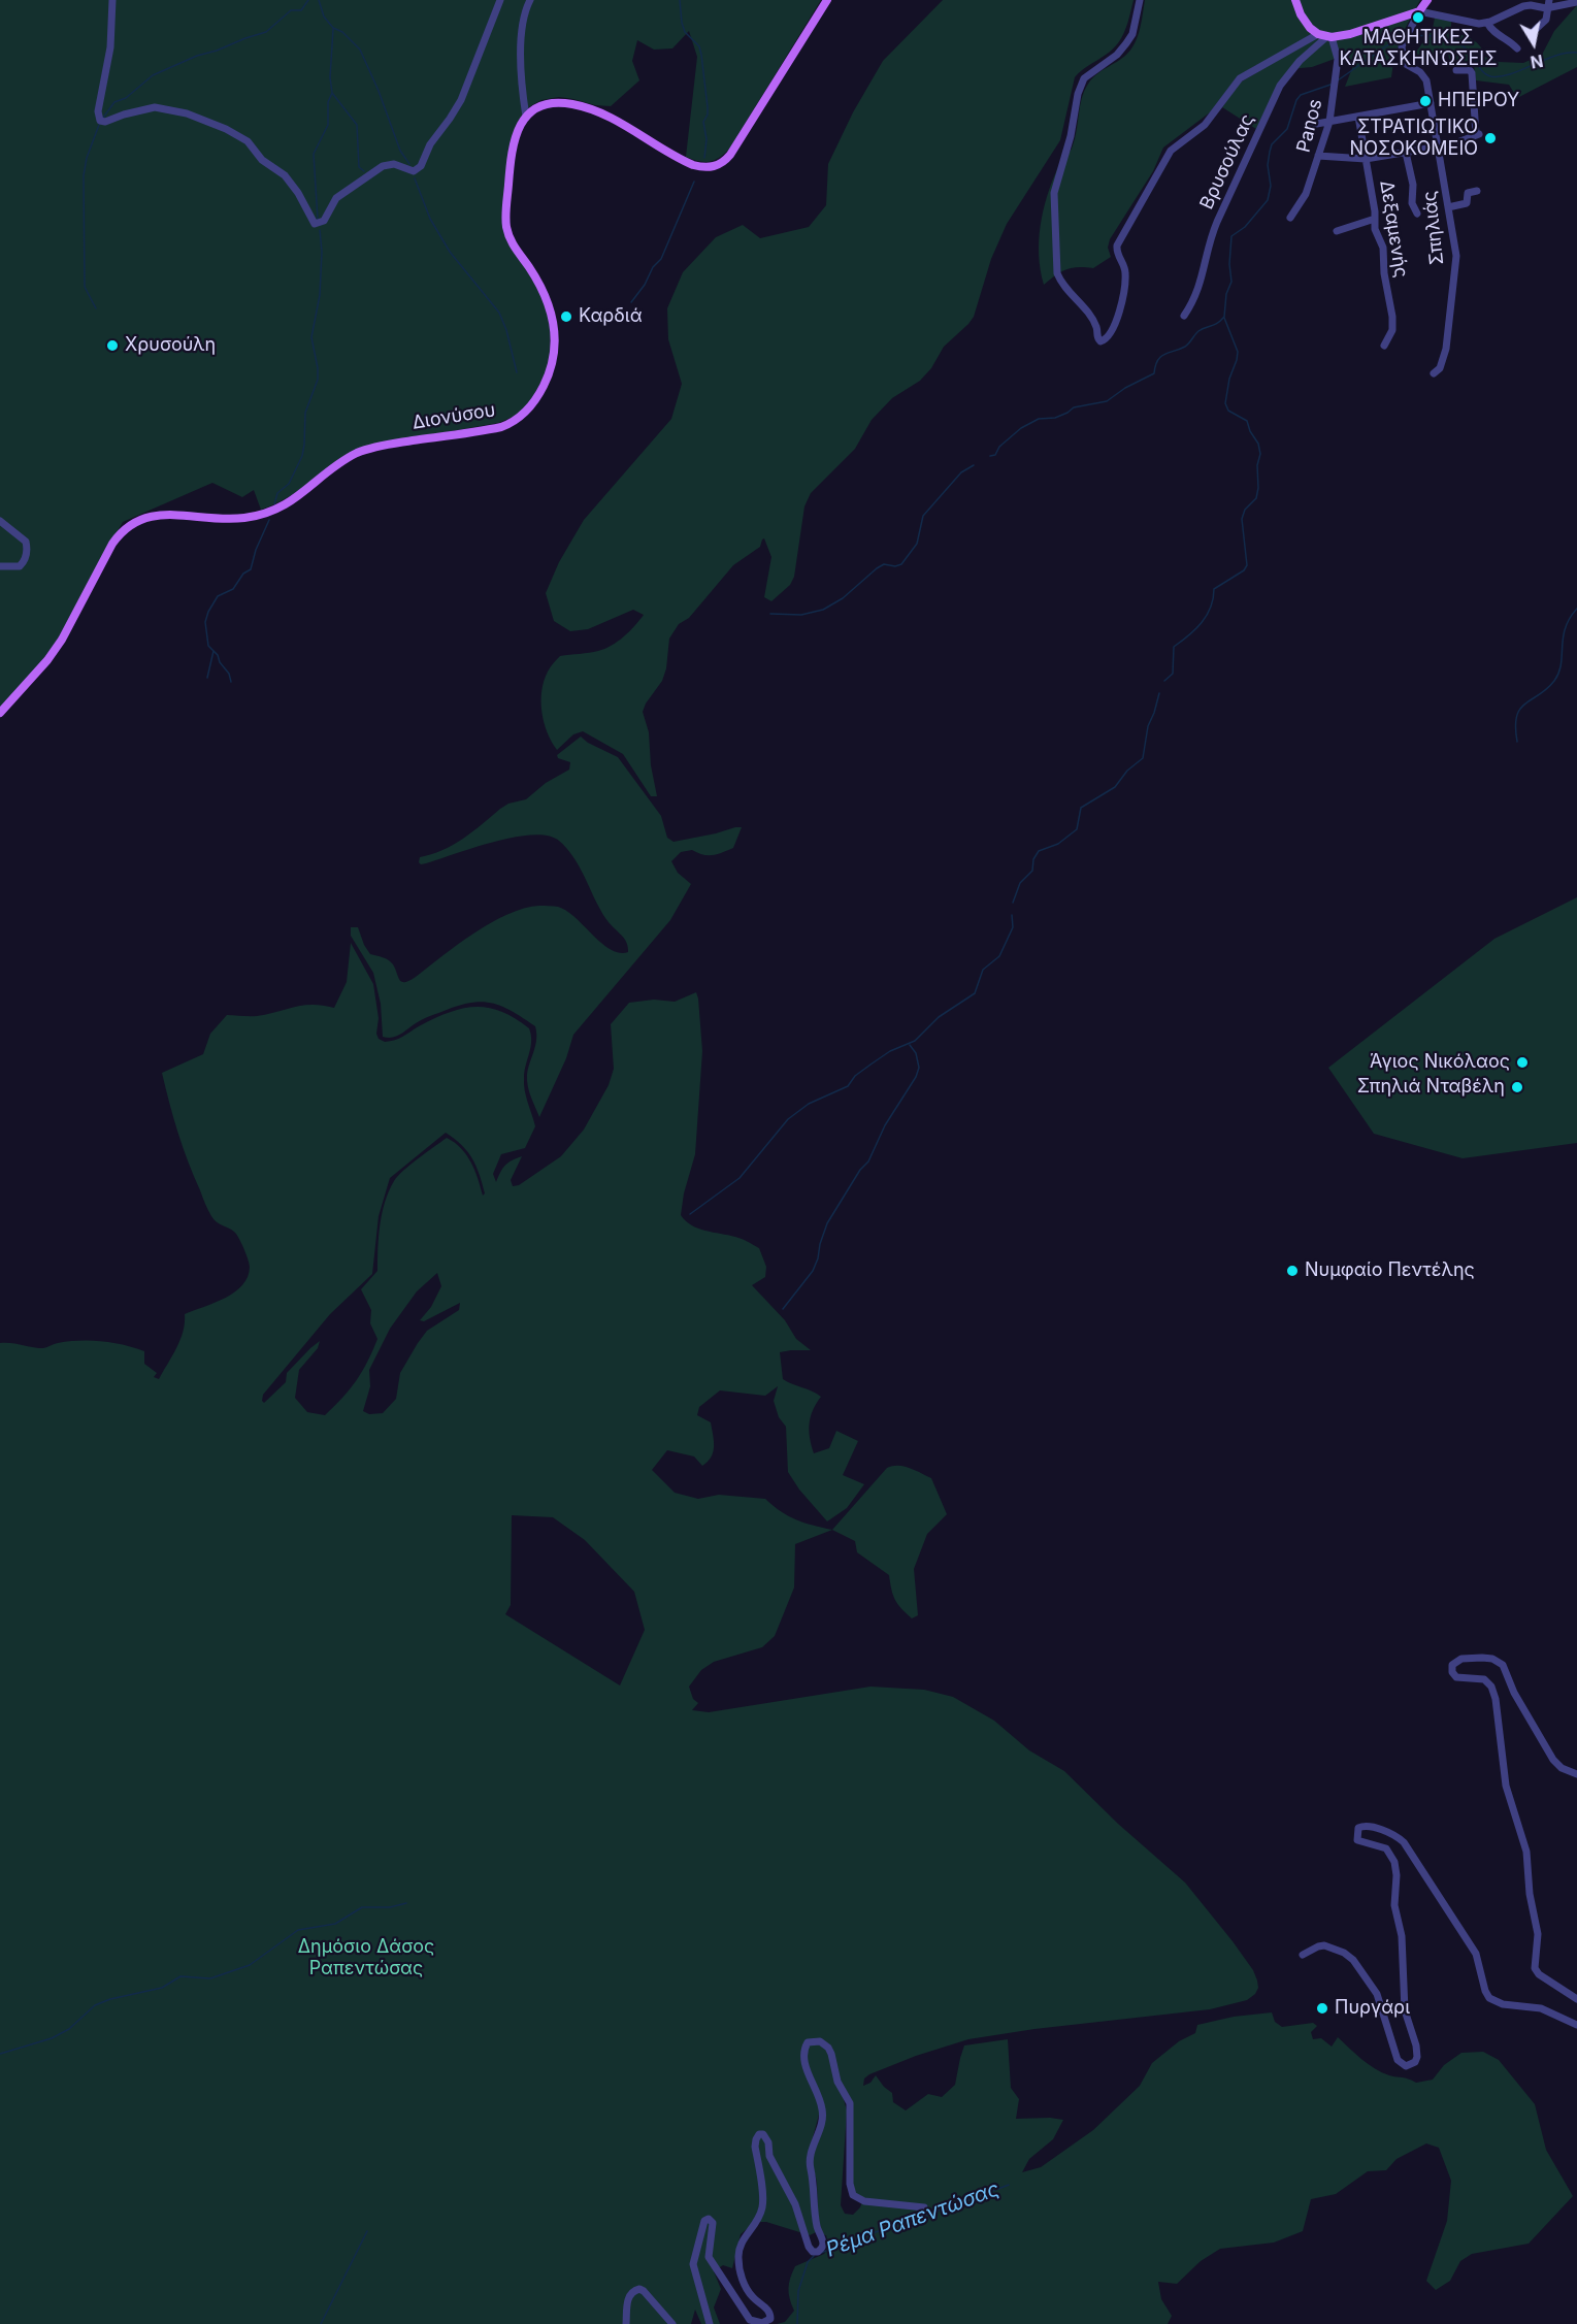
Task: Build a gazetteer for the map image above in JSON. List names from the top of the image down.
{
  "streets": {
    "main road": ["Διονύσου"],
    "street": [
      "Panos",
      "Βρυσούλας",
      "Σπηλιάς",
      "Δεξαμενής"
    ]
  },
  "crossings": [
    ["Panos", "Βρυσούλας"]
  ],
  "water": ["Ρέμα Ραπεντώσας"],
  "parks": ["Δημόσιο Δάσος Ραπεντώσας"],
  "places": [
    "ΜΑΘΗΤΙΚΕΣ ΚΑΤΑΣΚΗΝΏΣΕΙΣ",
    "ΗΠΕΙΡΟΥ",
    "ΣΤΡΑΤΙΩΤΙΚΟ ΝΟΣΟΚΟΜΕΙΟ",
    "Καρδιά",
    "Χρυσούλη",
    "Άγιος Νικόλαος",
    "Σπηλιά Νταβέλη",
    "Νυμφαίο Πεντέλης",
    "Πυργάρι"
  ],
  "north": "bottom"
}
